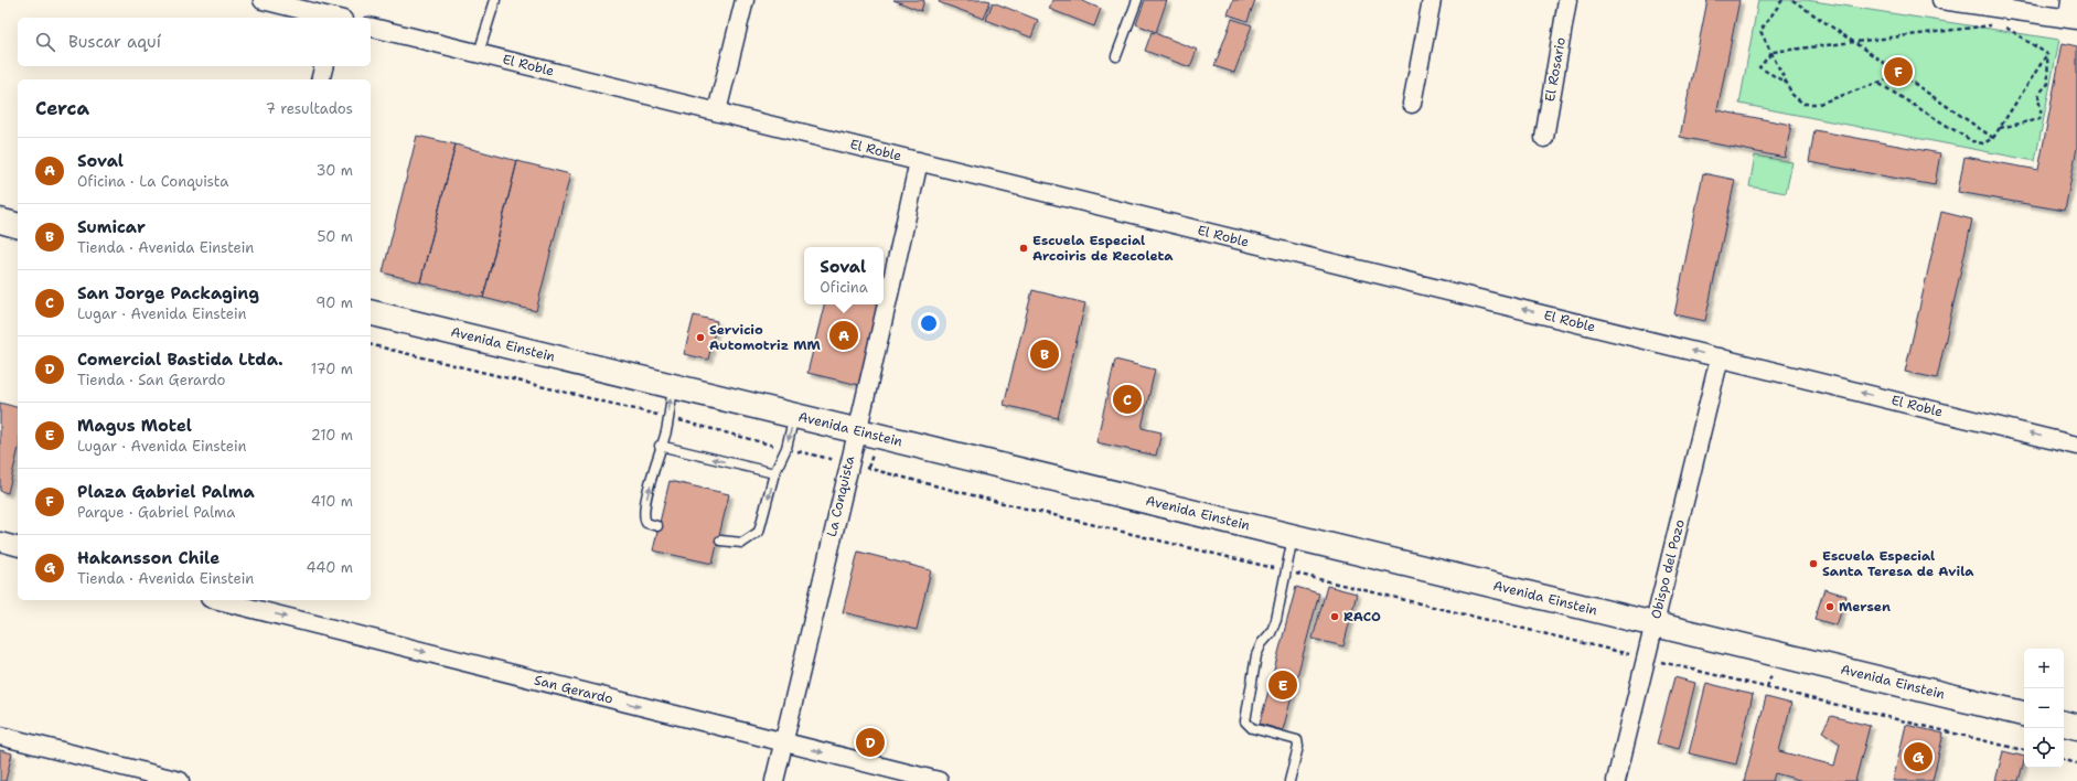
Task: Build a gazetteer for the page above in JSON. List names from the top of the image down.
{
  "streets": {
    "main road": ["Avenida Einstein"],
    "street": [
      "El Roble",
      "El Rosario",
      "La Conquista",
      "Obispo del Pozo",
      "San Gerardo"
    ]
  },
  "crossings": [
    ["El Roble", "La Conquista"],
    ["El Roble", "Obispo del Pozo"],
    ["Avenida Einstein", "La Conquista"],
    ["Avenida Einstein", "Obispo del Pozo"],
    ["La Conquista", "San Gerardo"]
  ],
  "one_way": ["El Roble", "San Gerardo"],
  "places": [
    "Escuela Especial Arcoiris de Recoleta",
    "Servicio Automotriz MM",
    "Escuela Especial Santa Teresa de Avila",
    "Mersen",
    "RACO"
  ],
  "page": {
    "search": "Buscar aquí",
    "pins": [
      "F",
      "A",
      "B",
      "C",
      "E",
      "D",
      "G"
    ],
    "heading": ["Cerca", "7 resultados"],
    "list": [
      {
        "mark": "A",
        "name": "Soval",
        "note": "Oficina · La Conquista",
        "value": "30 m"
      },
      {
        "mark": "B",
        "name": "Sumicar",
        "note": "Tienda · Avenida Einstein",
        "value": "50 m"
      },
      {
        "mark": "C",
        "name": "San Jorge Packaging",
        "note": "Lugar · Avenida Einstein",
        "value": "90 m"
      },
      {
        "mark": "D",
        "name": "Comercial Bastida Ltda.",
        "note": "Tienda · San Gerardo",
        "value": "170 m"
      },
      {
        "mark": "E",
        "name": "Magus Motel",
        "note": "Lugar · Avenida Einstein",
        "value": "210 m"
      },
      {
        "mark": "F",
        "name": "Plaza Gabriel Palma",
        "note": "Parque · Gabriel Palma",
        "value": "410 m"
      },
      {
        "mark": "G",
        "name": "Hakansson Chile",
        "note": "Tienda · Avenida Einstein",
        "value": "440 m"
      }
    ],
    "popup": ["Soval", "Oficina"],
    "map_buttons": ["+", "−"]
  }
}
